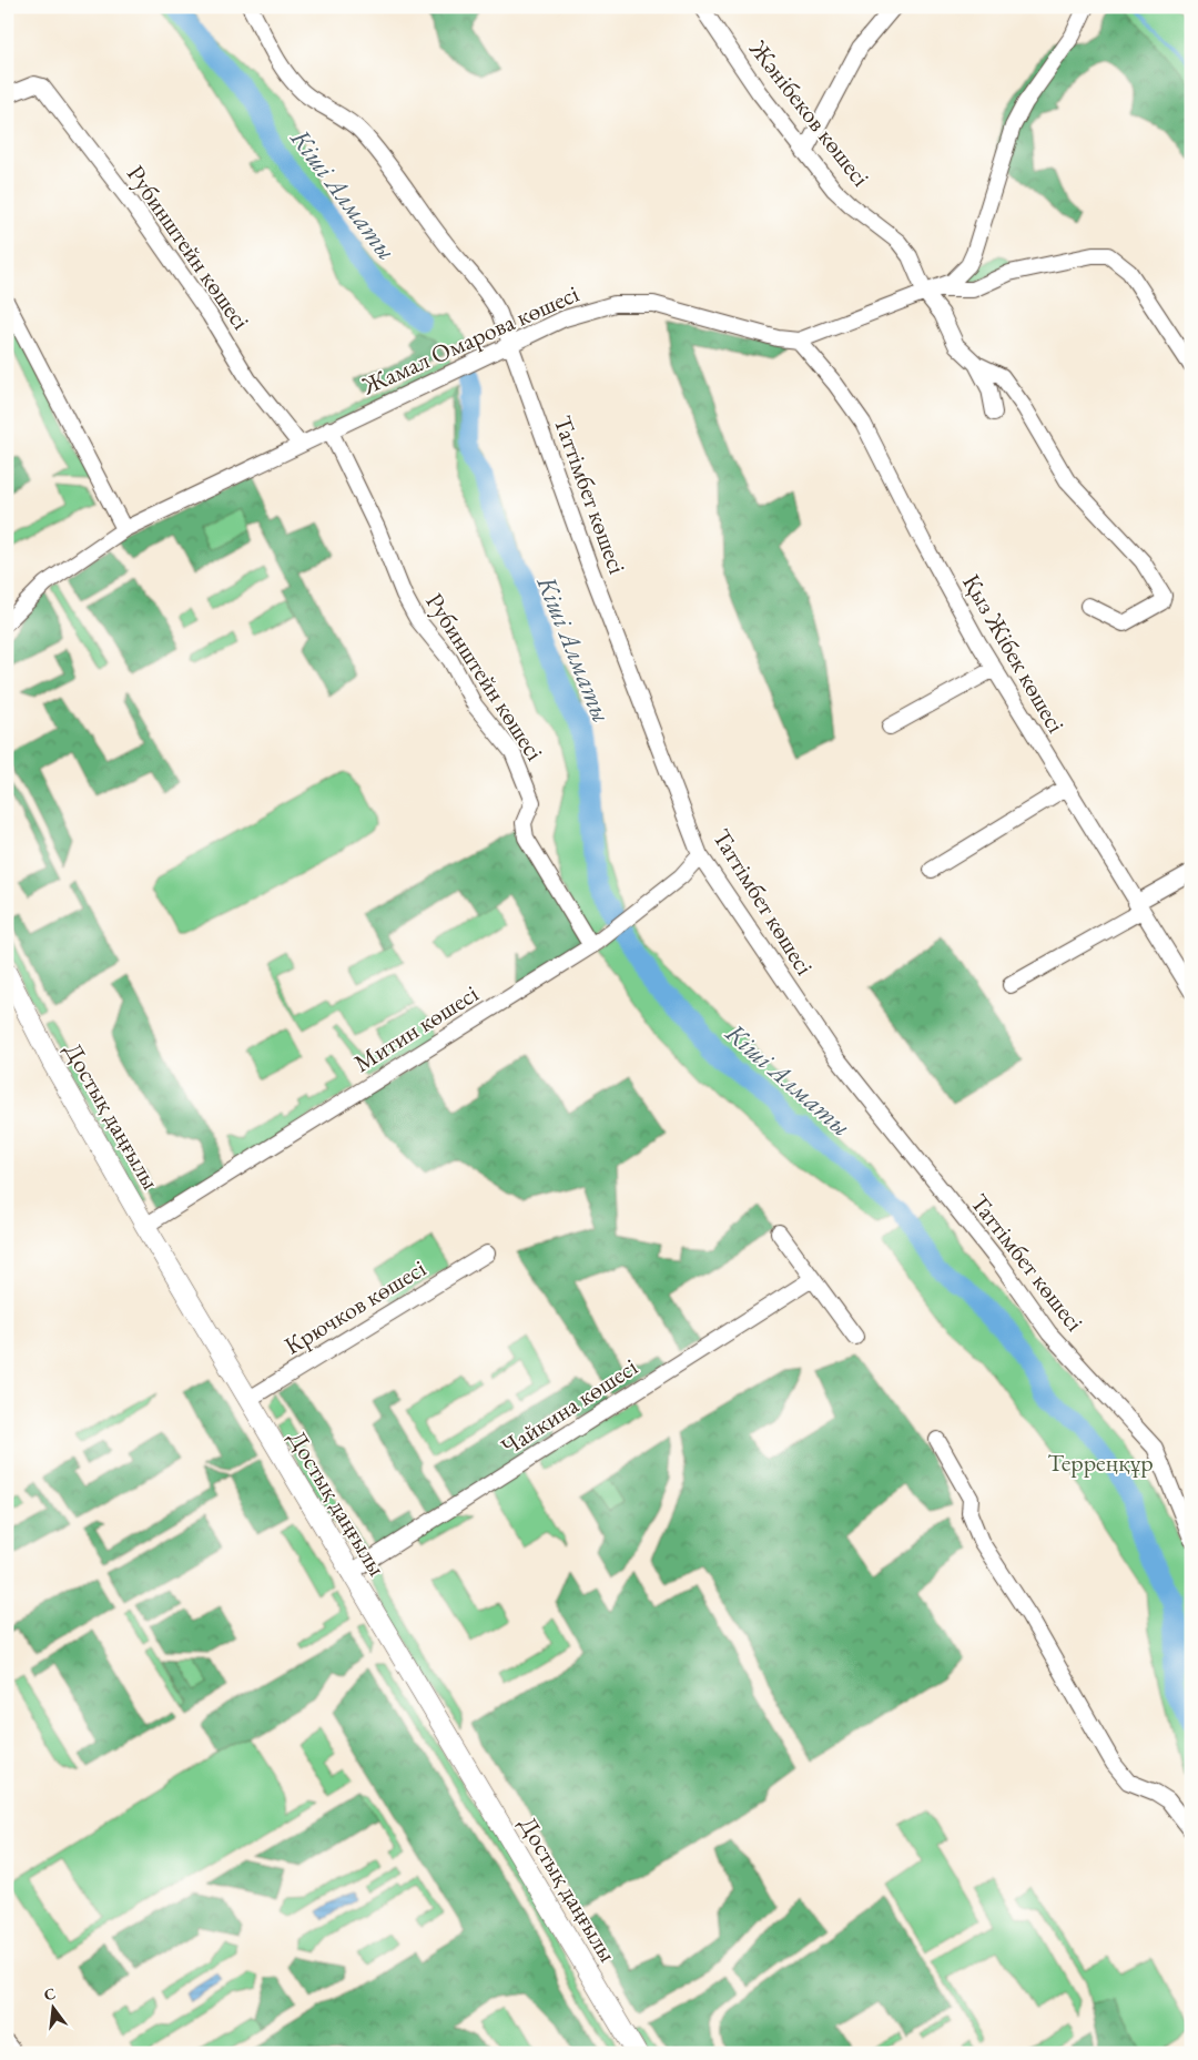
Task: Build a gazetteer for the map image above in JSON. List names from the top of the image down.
{
  "streets": {
    "main road": ["Достық даңғылы"],
    "street": [
      "Жәнібеков көшесі",
      "Рубинштейн көшесі",
      "Жамал Омарова көшесі",
      "Таттімбет көшесі",
      "Қыз Жібек көшесі",
      "Митин көшесі",
      "Крючков көшесі",
      "Чайкина көшесі"
    ]
  },
  "crossings": [
    ["Жәнібеков көшесі", "Жамал Омарова көшесі"],
    ["Рубинштейн көшесі", "Жамал Омарова көшесі"],
    ["Рубинштейн көшесі", "Митин көшесі"],
    ["Жамал Омарова көшесі", "Таттімбет көшесі"],
    ["Жамал Омарова көшесі", "Қыз Жібек көшесі"],
    ["Таттімбет көшесі", "Митин көшесі"],
    ["Митин көшесі", "Достық даңғылы"],
    ["Достық даңғылы", "Крючков көшесі"],
    ["Достық даңғылы", "Чайкина көшесі"]
  ],
  "water": ["Кіші Алматы"],
  "parks": ["Терреңқұр"],
  "north": "top"
}
